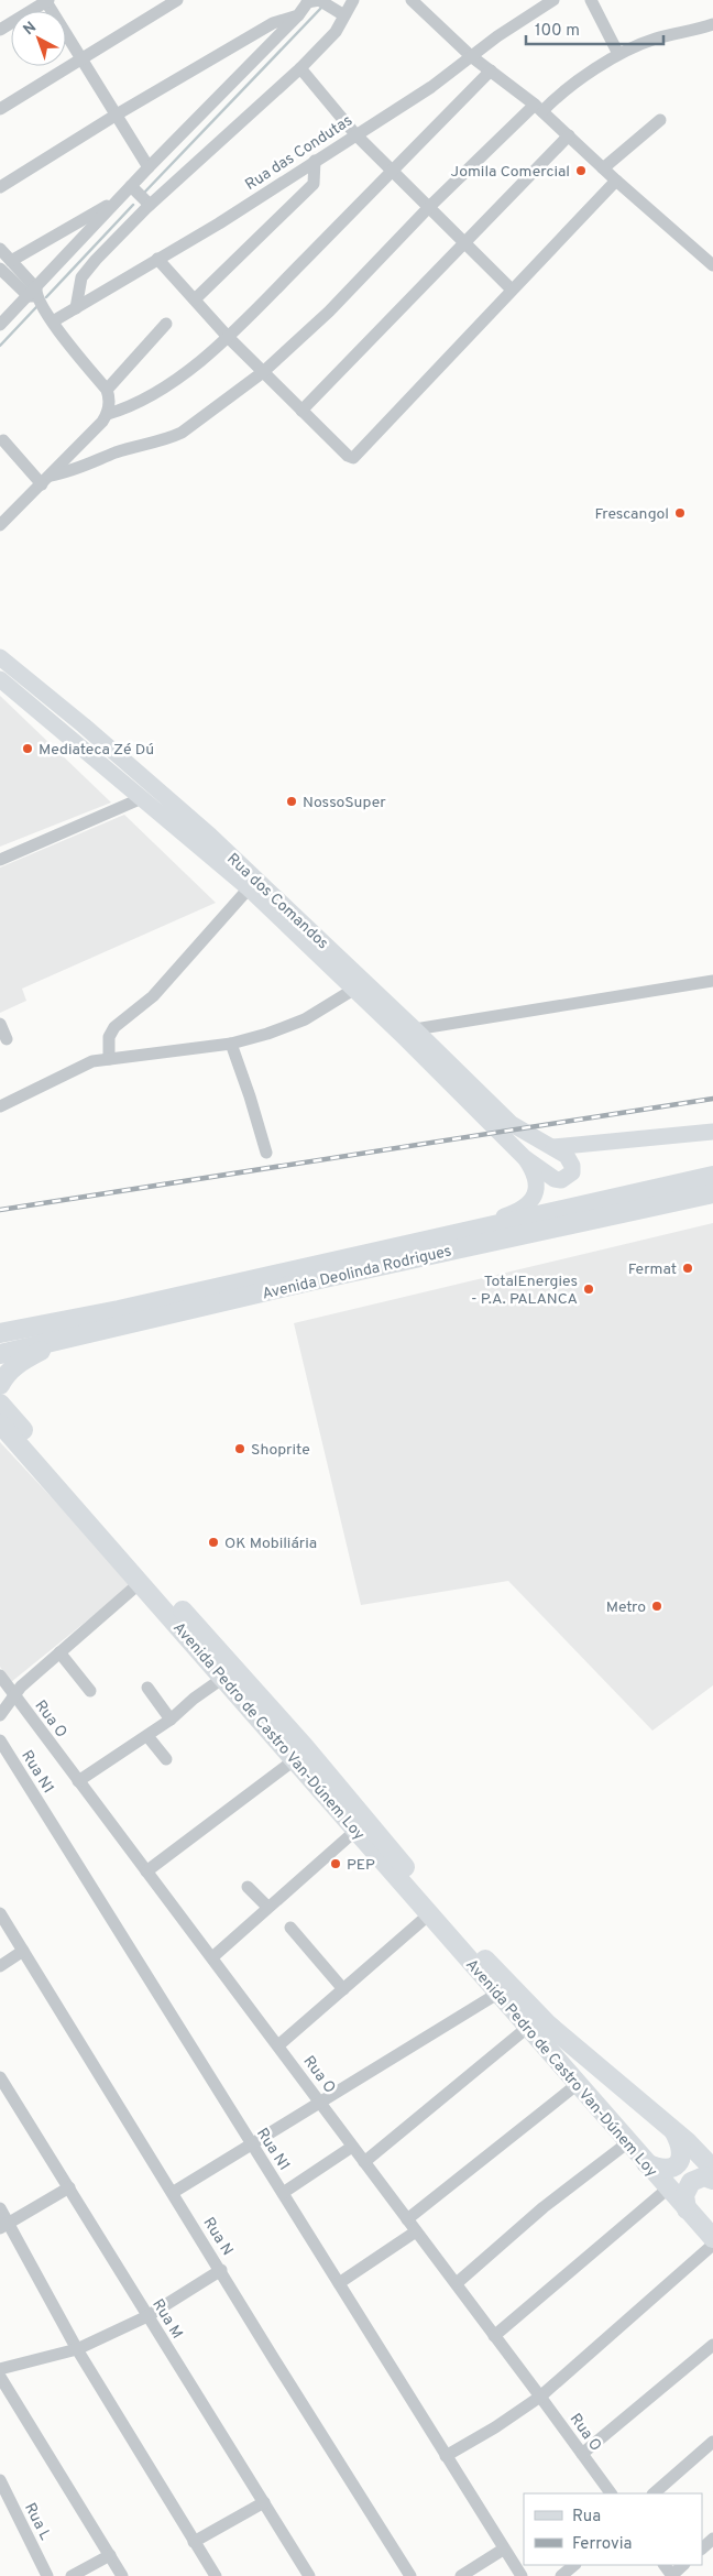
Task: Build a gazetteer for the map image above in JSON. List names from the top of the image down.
{
  "streets": {
    "highway": ["Avenida Deolinda Rodrigues", "Avenida Pedro de Castro Van-Dúnem Loy"],
    "main road": ["Rua dos Comandos"],
    "street": [
      "Rua das Condutas",
      "Rua O",
      "Rua N1",
      "Rua N",
      "Rua M",
      "Rua L"
    ]
  },
  "places": [
    "Jomila Comercial",
    "Frescangol",
    "Mediateca Zé Dú",
    "NossoSuper",
    "Fermat",
    "TotalEnergies - P.A. PALANCA",
    "Shoprite",
    "OK Mobiliária",
    "Metro",
    "PEP"
  ],
  "legend": ["Rua", "Ferrovia"],
  "scale_bar": "100 m",
  "north": "top left"
}
